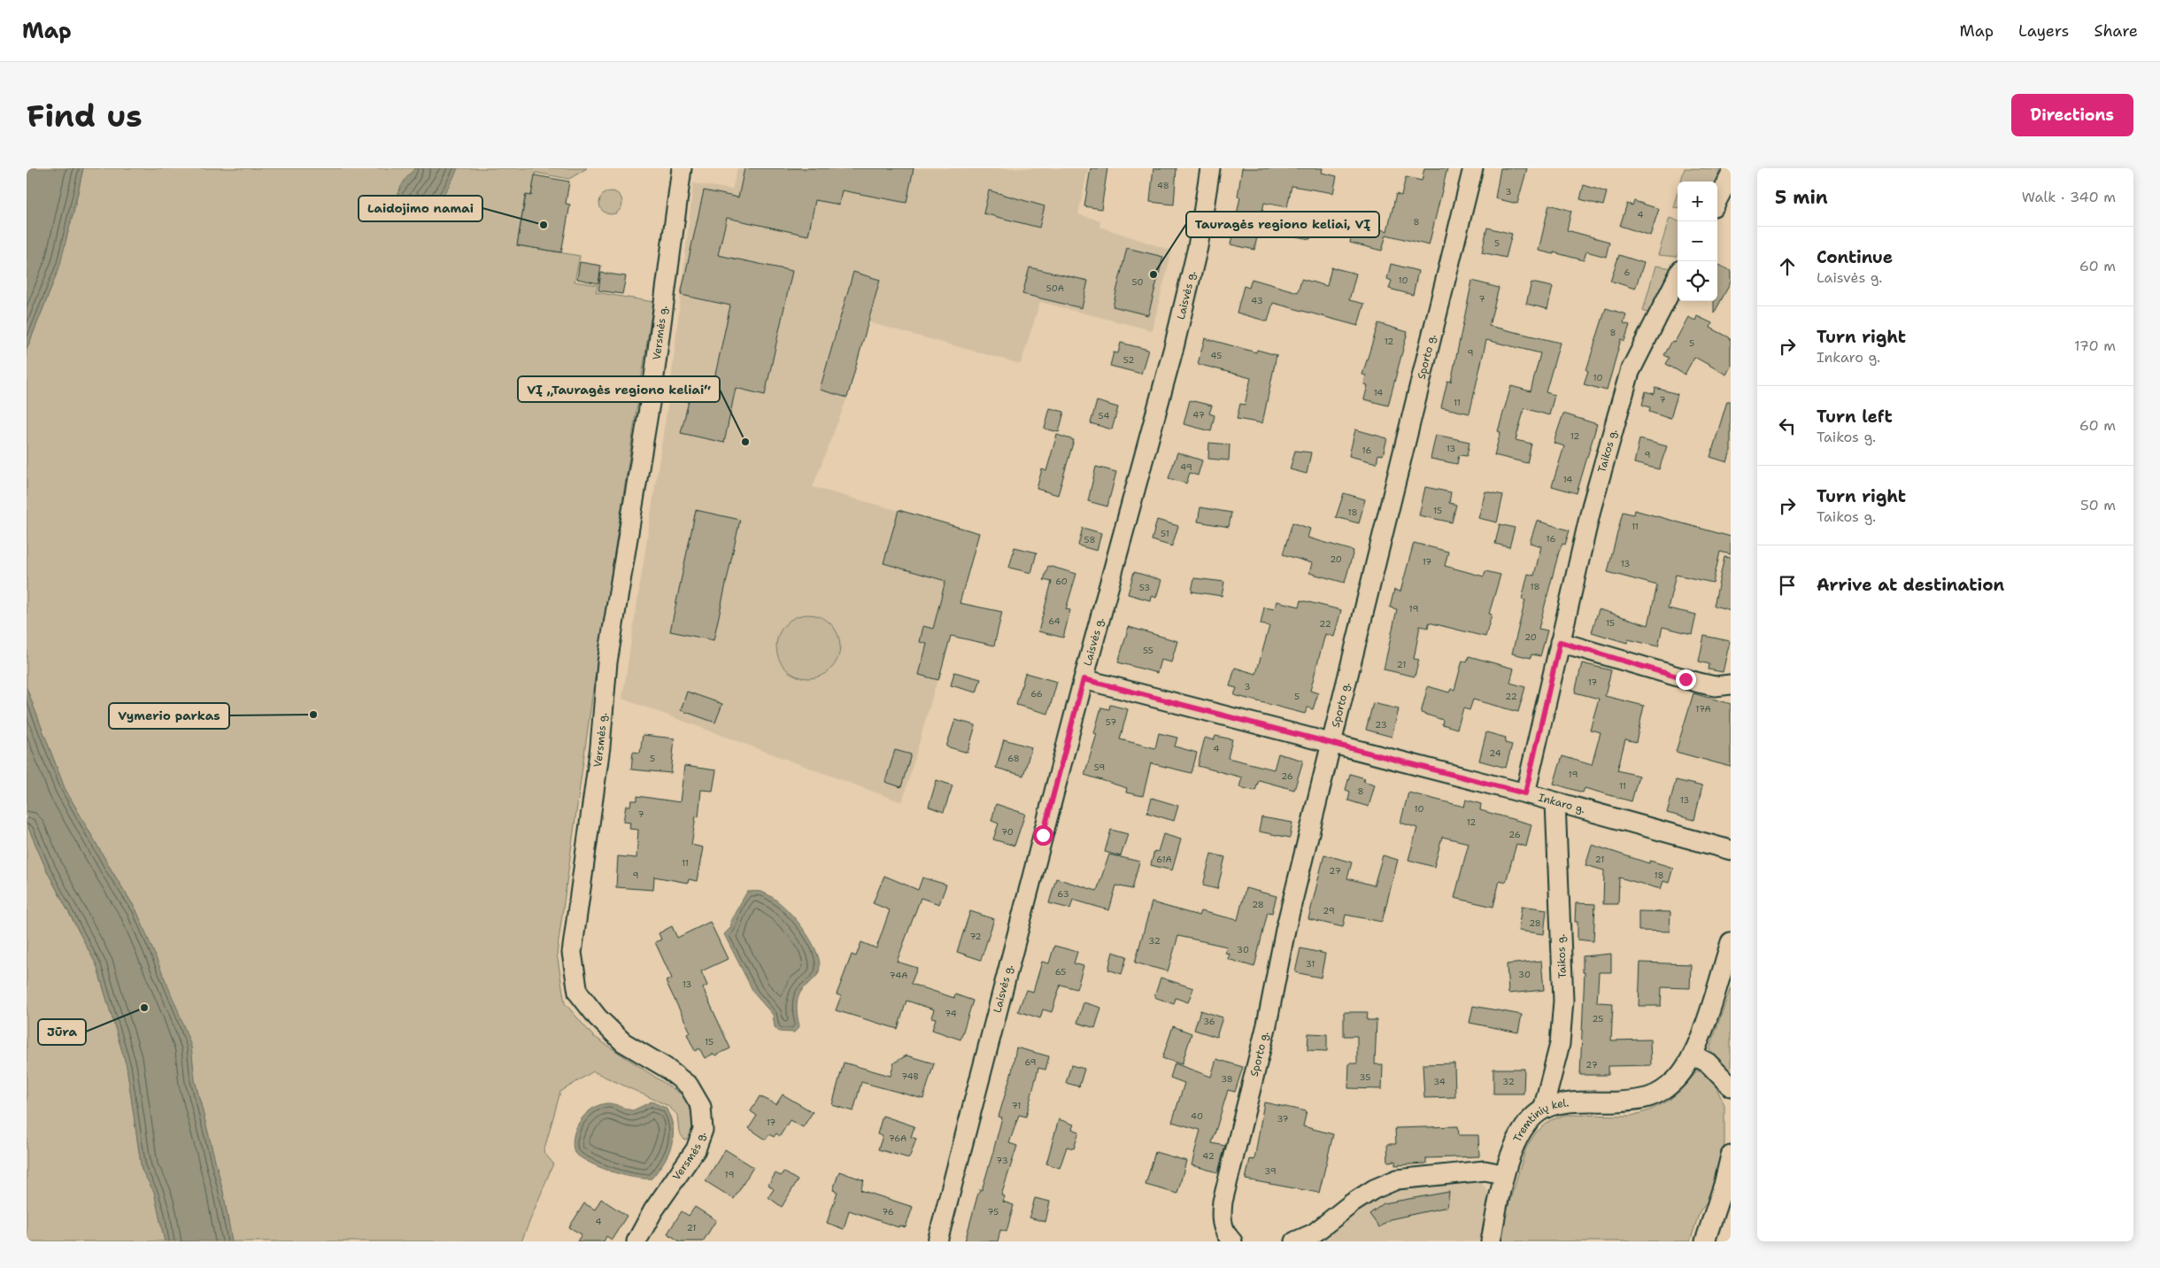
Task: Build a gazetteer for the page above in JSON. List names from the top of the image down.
{
  "streets": {
    "street": [
      "Laisvės g.",
      "Versmės g.",
      "Sporto g.",
      "Taikos g.",
      "Inkaro g.",
      "Tremtinių kel."
    ]
  },
  "crossings": [
    ["Laisvės g.", "Inkaro g."],
    ["Sporto g.", "Inkaro g."],
    ["Taikos g.", "Inkaro g."],
    ["Taikos g.", "Tremtinių kel."]
  ],
  "places": [
    "Laidojimo namai",
    "Tauragės regiono keliai, VĮ",
    "VĮ „Tauragės regiono keliai“",
    "Vymerio parkas",
    "Jūra"
  ],
  "house_numbers": [
    "48",
    "3",
    "4",
    "8",
    "5",
    "6",
    "10",
    "50",
    "50A",
    "7",
    "43",
    "8",
    "12",
    "5",
    "9",
    "45",
    "52",
    "10",
    "14",
    "7",
    "11",
    "47",
    "54",
    "12",
    "13",
    "16",
    "9",
    "49",
    "14",
    "15",
    "18",
    "11",
    "51",
    "16",
    "58",
    "20",
    "17",
    "13",
    "60",
    "18",
    "53",
    "19",
    "64",
    "15",
    "22",
    "20",
    "55",
    "21",
    "17",
    "3",
    "66",
    "5",
    "22",
    "17A",
    "57",
    "23",
    "4",
    "24",
    "5",
    "68",
    "59",
    "19",
    "26",
    "11",
    "8",
    "13",
    "10",
    "7",
    "12",
    "70",
    "26",
    "61A",
    "21",
    "11",
    "27",
    "9",
    "18",
    "63",
    "28",
    "29",
    "28",
    "72",
    "32",
    "30",
    "31",
    "65",
    "30",
    "74A",
    "13",
    "74",
    "25",
    "36",
    "15",
    "69",
    "27",
    "74B",
    "35",
    "38",
    "34",
    "32",
    "71",
    "40",
    "37",
    "17",
    "76A",
    "42",
    "73",
    "39",
    "19",
    "76",
    "75",
    "4",
    "21"
  ],
  "page": {
    "header": "Map",
    "nav": ["Map", "Layers", "Share"],
    "buttons": "Directions",
    "title": "Find us",
    "heading": ["5 min", "Walk · 340 m"],
    "map_buttons": ["+", "−"],
    "list": [
      ["Continue", "Laisvės g.", "60 m"],
      ["Turn right", "Inkaro g.", "170 m"],
      ["Turn left", "Taikos g.", "60 m"],
      ["Turn right", "Taikos g.", "50 m"],
      "Arrive at destination"
    ]
  }
}
